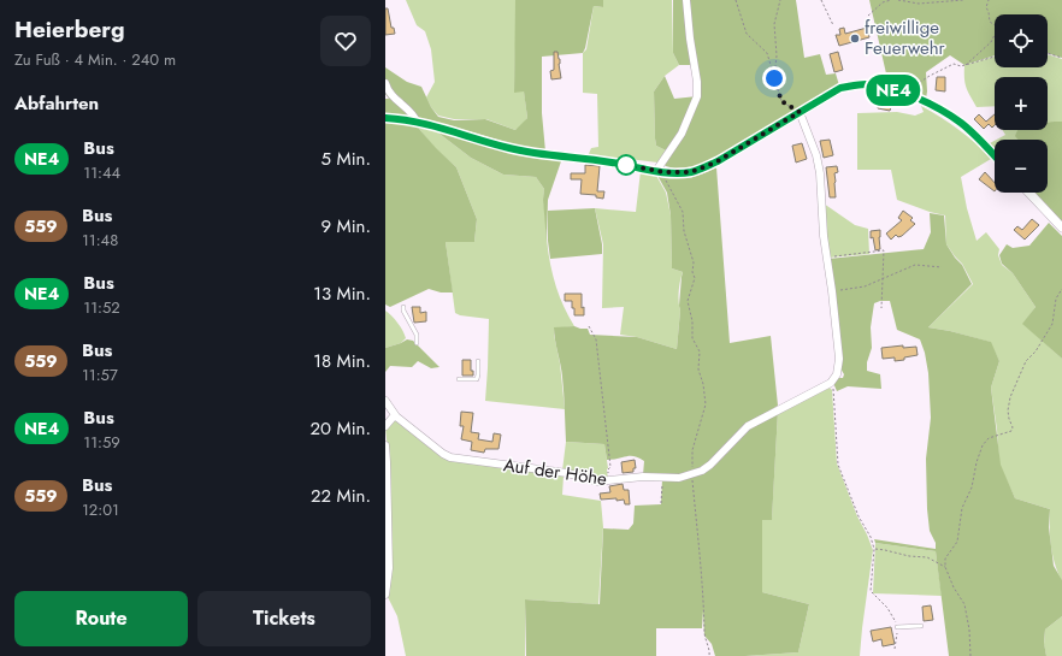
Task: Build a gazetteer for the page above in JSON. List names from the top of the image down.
{
  "streets": {
    "street": ["Auf der Höhe"]
  },
  "places": ["freiwillige Feuerwehr"],
  "lines": ["bus line NE4"],
  "page": {
    "heading": [
      ["Heierberg", "Zu Fuß · 4 Min. · 240 m"],
      "Abfahrten"
    ],
    "on_map": "NE4",
    "map_buttons": ["+", "−"],
    "list": [
      {
        "mark": "NE4",
        "name": "Bus",
        "note": "11:44",
        "value": "5 Min."
      },
      {
        "mark": "559",
        "name": "Bus",
        "note": "11:48",
        "value": "9 Min."
      },
      {
        "mark": "NE4",
        "name": "Bus",
        "note": "11:52",
        "value": "13 Min."
      },
      {
        "mark": "559",
        "name": "Bus",
        "note": "11:57",
        "value": "18 Min."
      },
      {
        "mark": "NE4",
        "name": "Bus",
        "note": "11:59",
        "value": "20 Min."
      },
      {
        "mark": "559",
        "name": "Bus",
        "note": "12:01",
        "value": "22 Min."
      }
    ],
    "buttons": ["Route", "Tickets"]
  }
}
